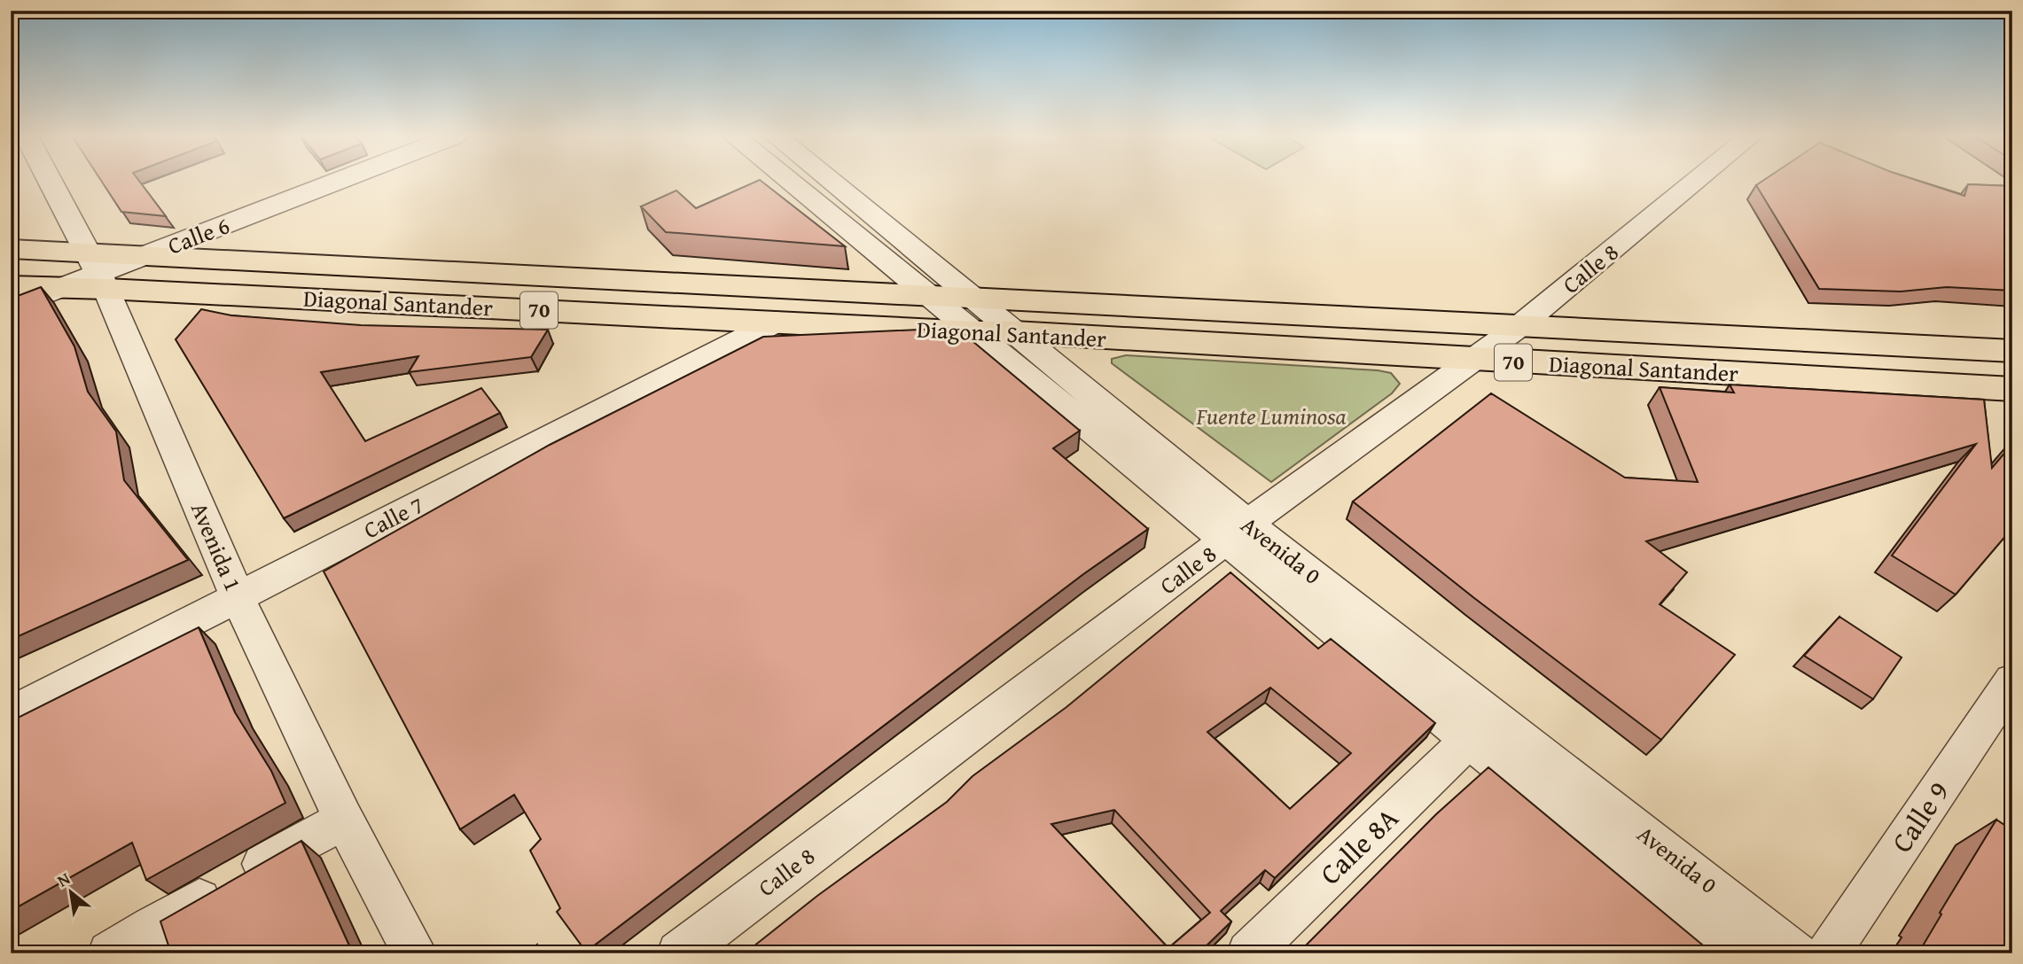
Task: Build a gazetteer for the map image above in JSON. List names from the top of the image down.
{
  "streets": {
    "main road": ["Diagonal Santander", "70"],
    "street": [
      "Calle 6",
      "Calle 8",
      "Calle 7",
      "Avenida 1",
      "Avenida 0",
      "Calle 9",
      "Calle 8A"
    ]
  },
  "crossings": [
    ["Calle 6", "Diagonal Santander"],
    ["Calle 8", "Diagonal Santander"],
    ["Calle 8", "Avenida 0"],
    ["Diagonal Santander", "Calle 7"],
    ["Diagonal Santander", "Avenida 1"],
    ["Diagonal Santander", "Avenida 0"],
    ["Calle 7", "Avenida 1"],
    ["Avenida 0", "Calle 8A"]
  ],
  "parks": ["Fuente Luminosa"],
  "north": "top left"
}
